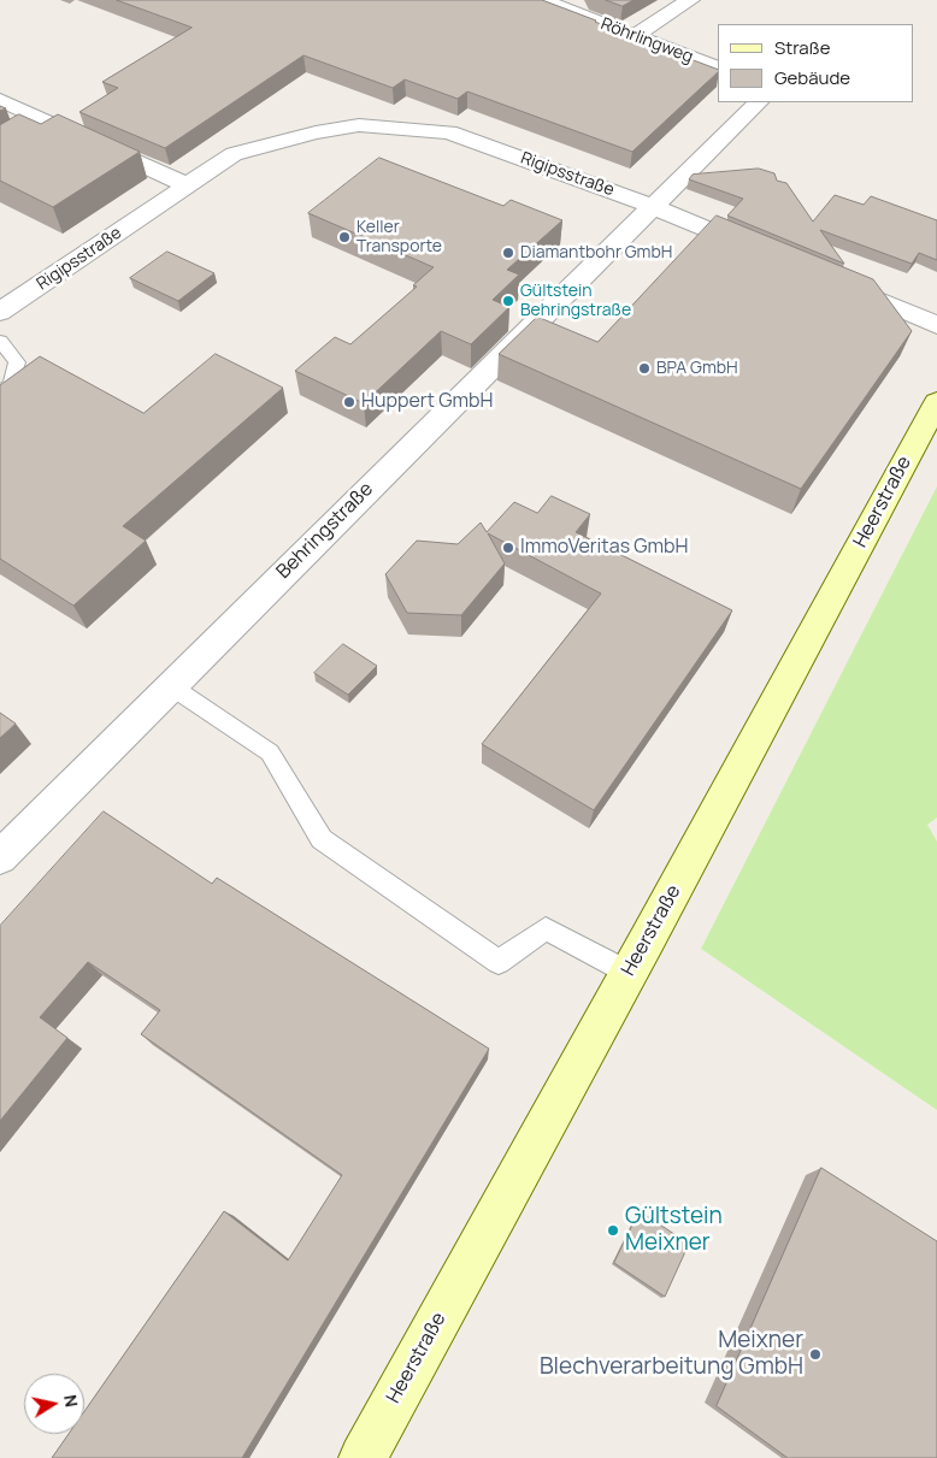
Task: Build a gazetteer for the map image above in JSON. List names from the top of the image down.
{
  "streets": {
    "street": [
      "Röhrlingweg",
      "Rigipsstraße",
      "Heerstraße",
      "Behringstraße"
    ]
  },
  "crossings": [
    ["Rigipsstraße", "Behringstraße"]
  ],
  "places": [
    "Keller Transporte",
    "Diamantbohr GmbH",
    "Gültstein Behringstraße",
    "BPA GmbH",
    "Huppert GmbH",
    "ImmoVeritas GmbH",
    "Gültstein Meixner",
    "Meixner Blechverarbeitung GmbH"
  ],
  "legend": ["Straße", "Gebäude"],
  "north": "right"
}
